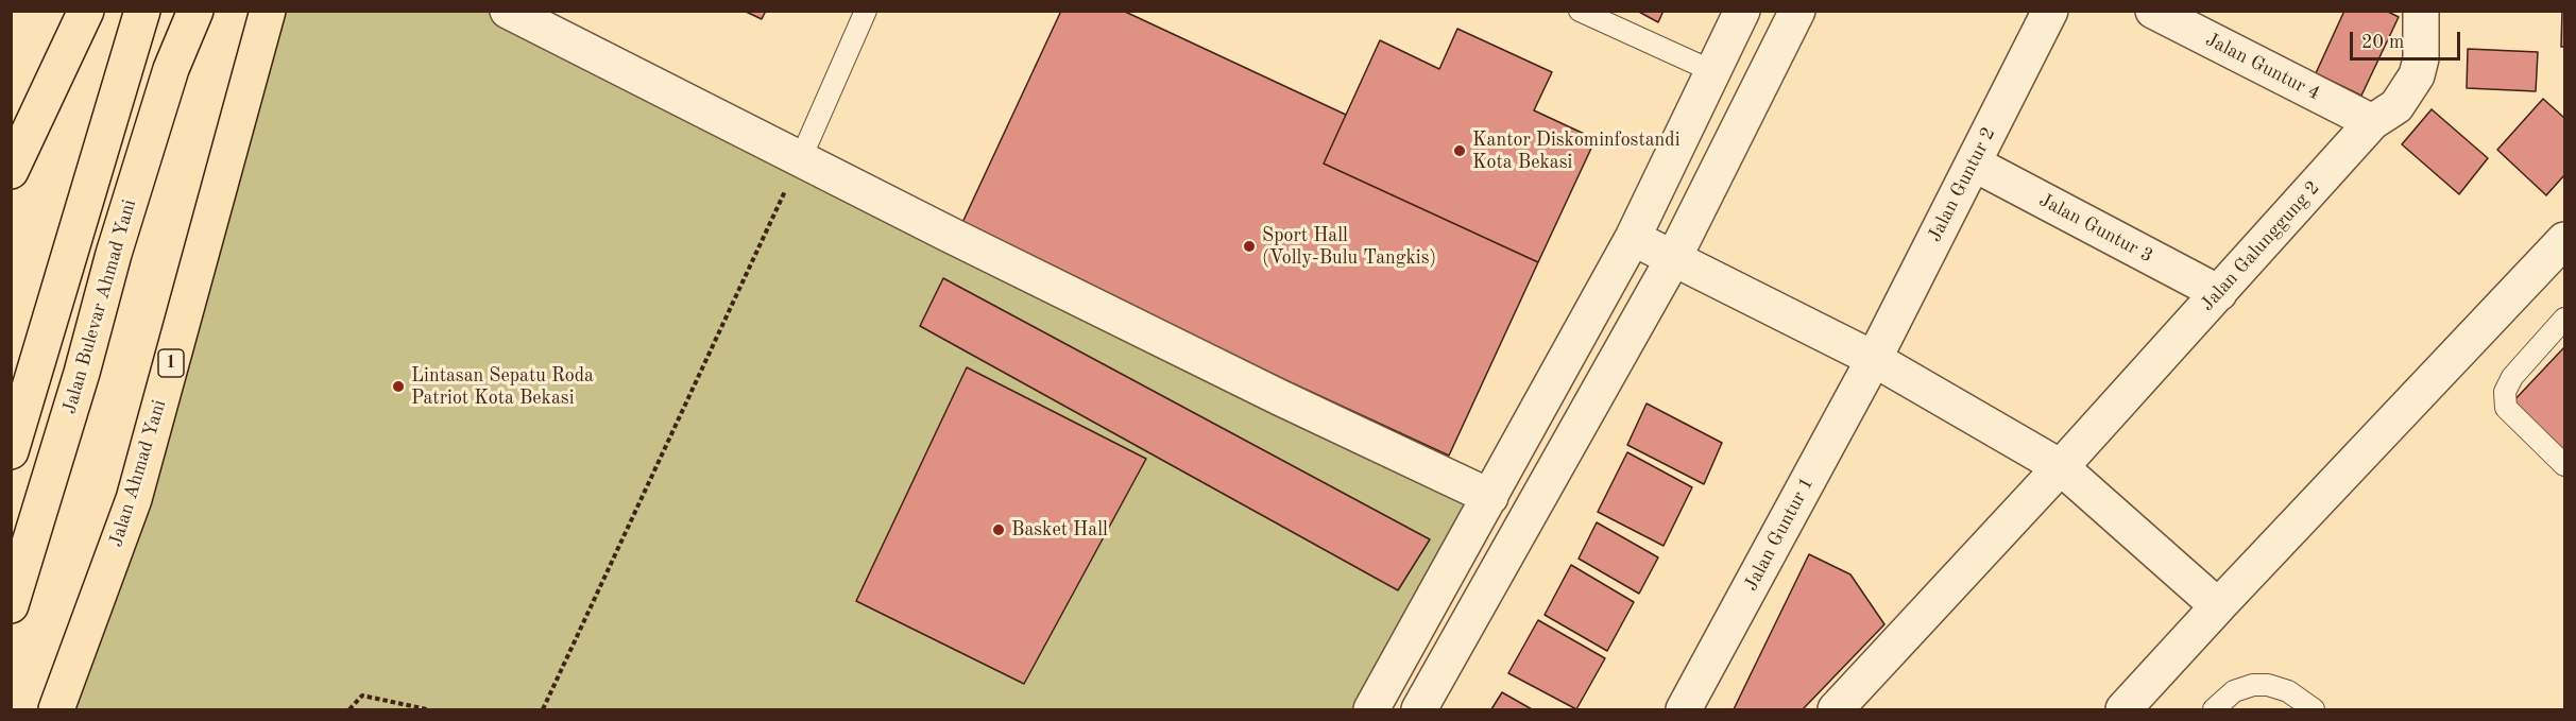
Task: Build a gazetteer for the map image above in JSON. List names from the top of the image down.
{
  "streets": {
    "main road": ["Jalan Bulevar Ahmad Yani", "1", "Jalan Ahmad Yani"],
    "street": [
      "Jalan Guntur 4",
      "Jalan Guntur 2",
      "Jalan Guntur 3",
      "Jalan Galunggung 2",
      "Jalan Guntur 1"
    ]
  },
  "crossings": [
    ["Jalan Guntur 4", "Jalan Galunggung 2"],
    ["Jalan Guntur 2", "Jalan Guntur 3"],
    ["Jalan Guntur 2", "Jalan Guntur 1"],
    ["Jalan Guntur 3", "Jalan Galunggung 2"]
  ],
  "places": [
    "Kantor Diskominfostandi Kota Bekasi",
    "Sport Hall (Volly-Bulu Tangkis)",
    "Lintasan Sepatu Roda Patriot Kota Bekasi",
    "Basket Hall"
  ],
  "scale_bar": "20 m"
}
